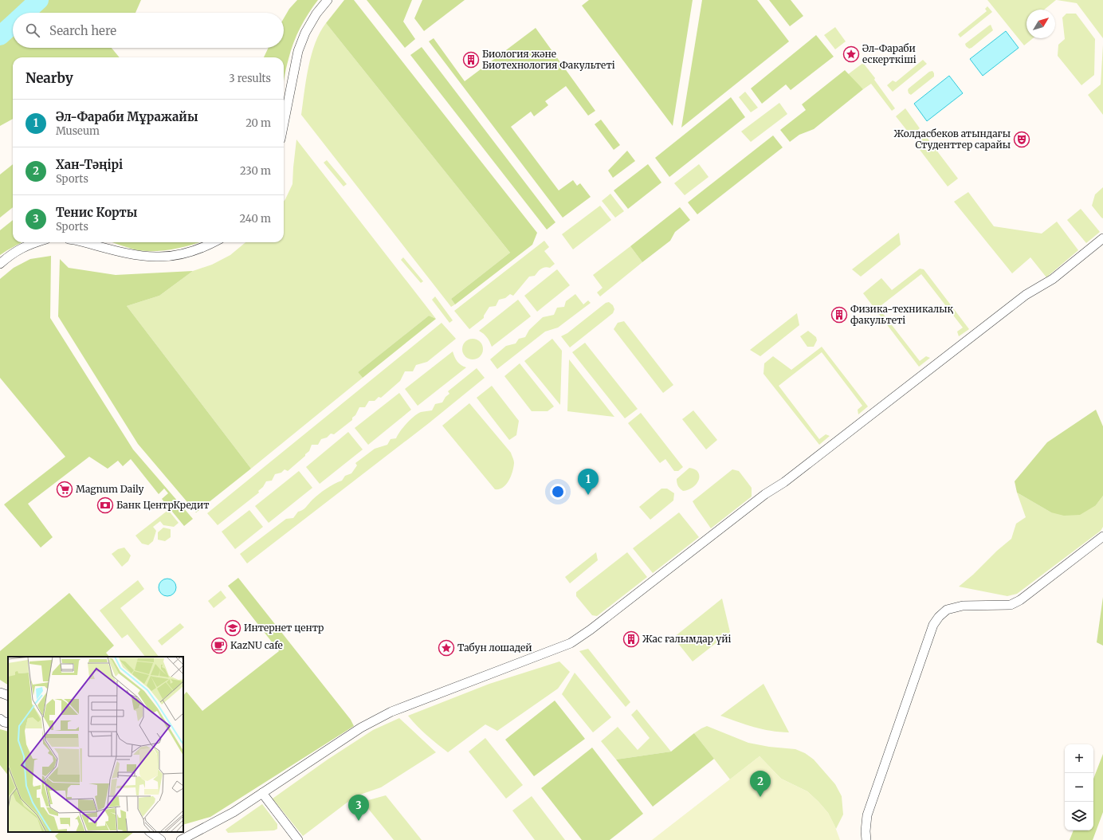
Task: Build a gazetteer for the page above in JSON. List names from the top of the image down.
{
  "places": {
    "place": ["Әл-Фараби ескерткіші", "Табун лошадей"],
    "building": ["Биология және Биотехнология Факультеті", "Физика-техникалық факультеті", "Жас ғалымдар үйі"],
    "theatre": ["Жолдасбеков атындағы Студенттер сарайы"],
    "supermarket": ["Magnum Daily"],
    "bank": ["Банк ЦентрКредит"],
    "school or university": ["Интернет центр"],
    "cafe": ["KazNU cafe"]
  },
  "north": "top right",
  "page": {
    "search": "Search here",
    "heading": ["Nearby", "3 results"],
    "list": [
      {
        "mark": "1",
        "name": "Әл-Фараби Мұражайы",
        "note": "Museum",
        "value": "20 m"
      },
      {
        "mark": "2",
        "name": "Хан-Тәңірі",
        "note": "Sports",
        "value": "230 m"
      },
      {
        "mark": "3",
        "name": "Тенис Корты",
        "note": "Sports",
        "value": "240 m"
      }
    ],
    "pins": ["1", "2", "3"],
    "map_buttons": ["+", "−"]
  }
}
